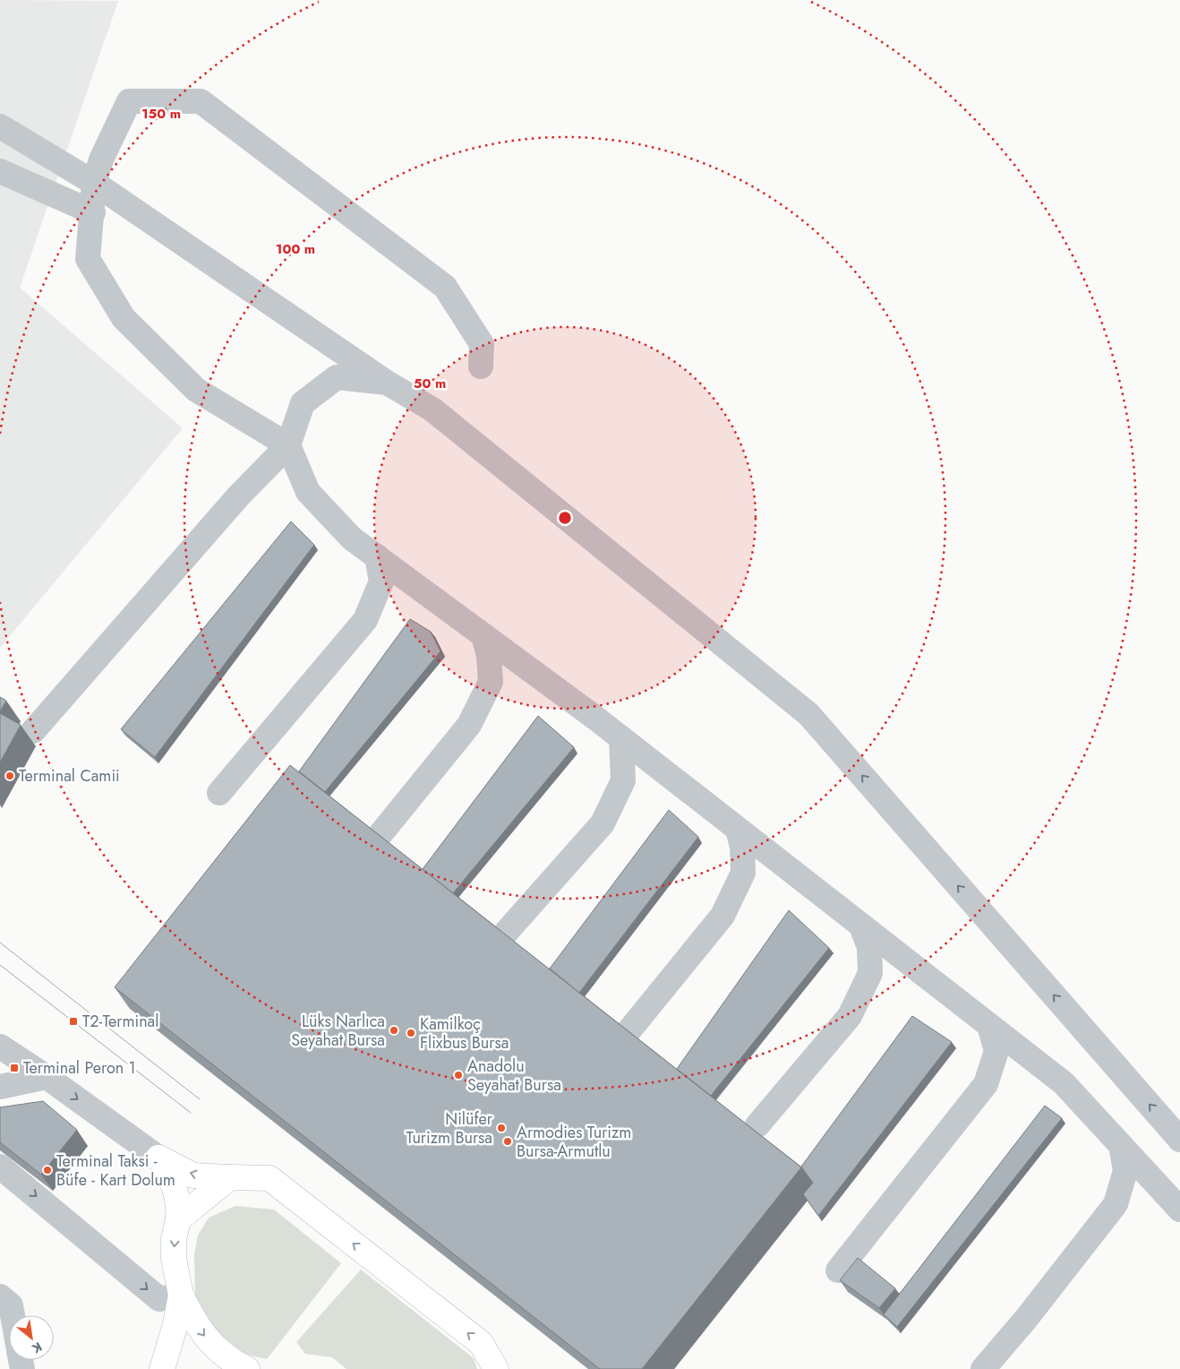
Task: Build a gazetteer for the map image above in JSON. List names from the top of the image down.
{
  "places": {
    "other": [
      "Terminal Camii",
      "Lüks Narlıca Seyahat Bursa",
      "Kamilkoç Flixbus Bursa",
      "Anadolu Seyahat Bursa",
      "Nilüfer Turizm Bursa",
      "Armodies Turizm Bursa-Armutlu",
      "Terminal Taksi - Büfe - Kart Dolum"
    ],
    "transit": ["T2-Terminal", "Terminal Peron 1"]
  },
  "north": "bottom right",
  "rings": ["150 m", "100 m", "50 m"]
}
